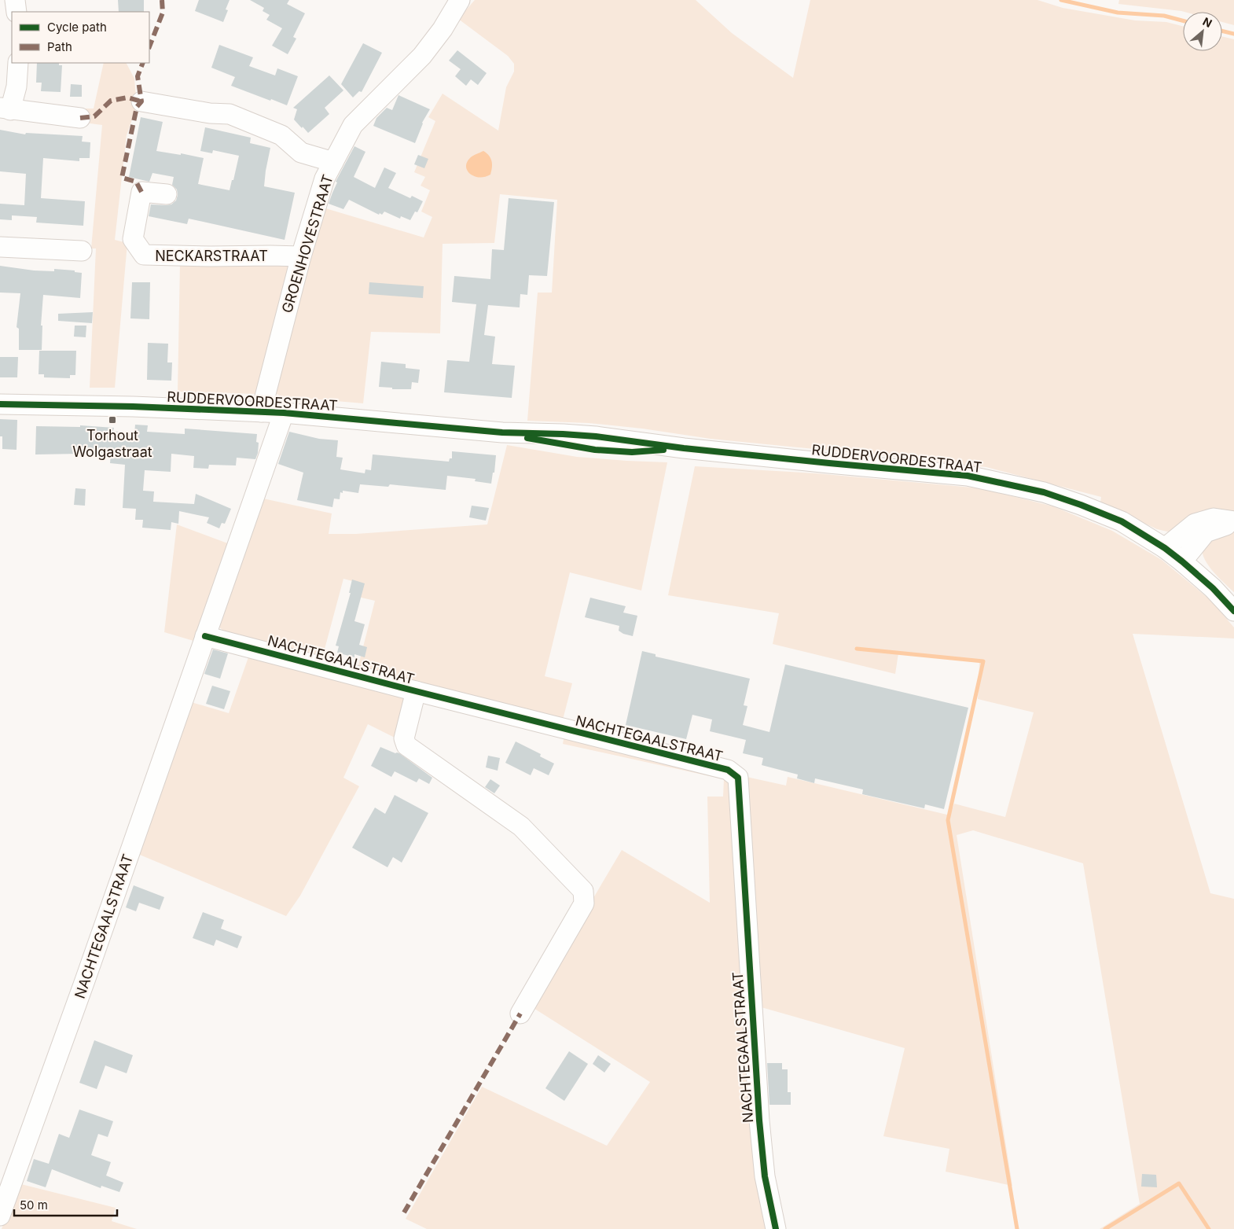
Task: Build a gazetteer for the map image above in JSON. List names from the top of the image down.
{
  "streets": {
    "street": [
      "GROENHOVESTRAAT",
      "NECKARSTRAAT",
      "RUDDERVOORDESTRAAT",
      "NACHTEGAALSTRAAT"
    ]
  },
  "crossings": [
    ["GROENHOVESTRAAT", "NECKARSTRAAT"],
    ["GROENHOVESTRAAT", "RUDDERVOORDESTRAAT"],
    ["RUDDERVOORDESTRAAT", "NACHTEGAALSTRAAT"]
  ],
  "places": {
    "transit": ["Torhout Wolgastraat"]
  },
  "legend": ["Cycle path", "Path"],
  "scale_bar": "50 m",
  "north": "top right"
}
